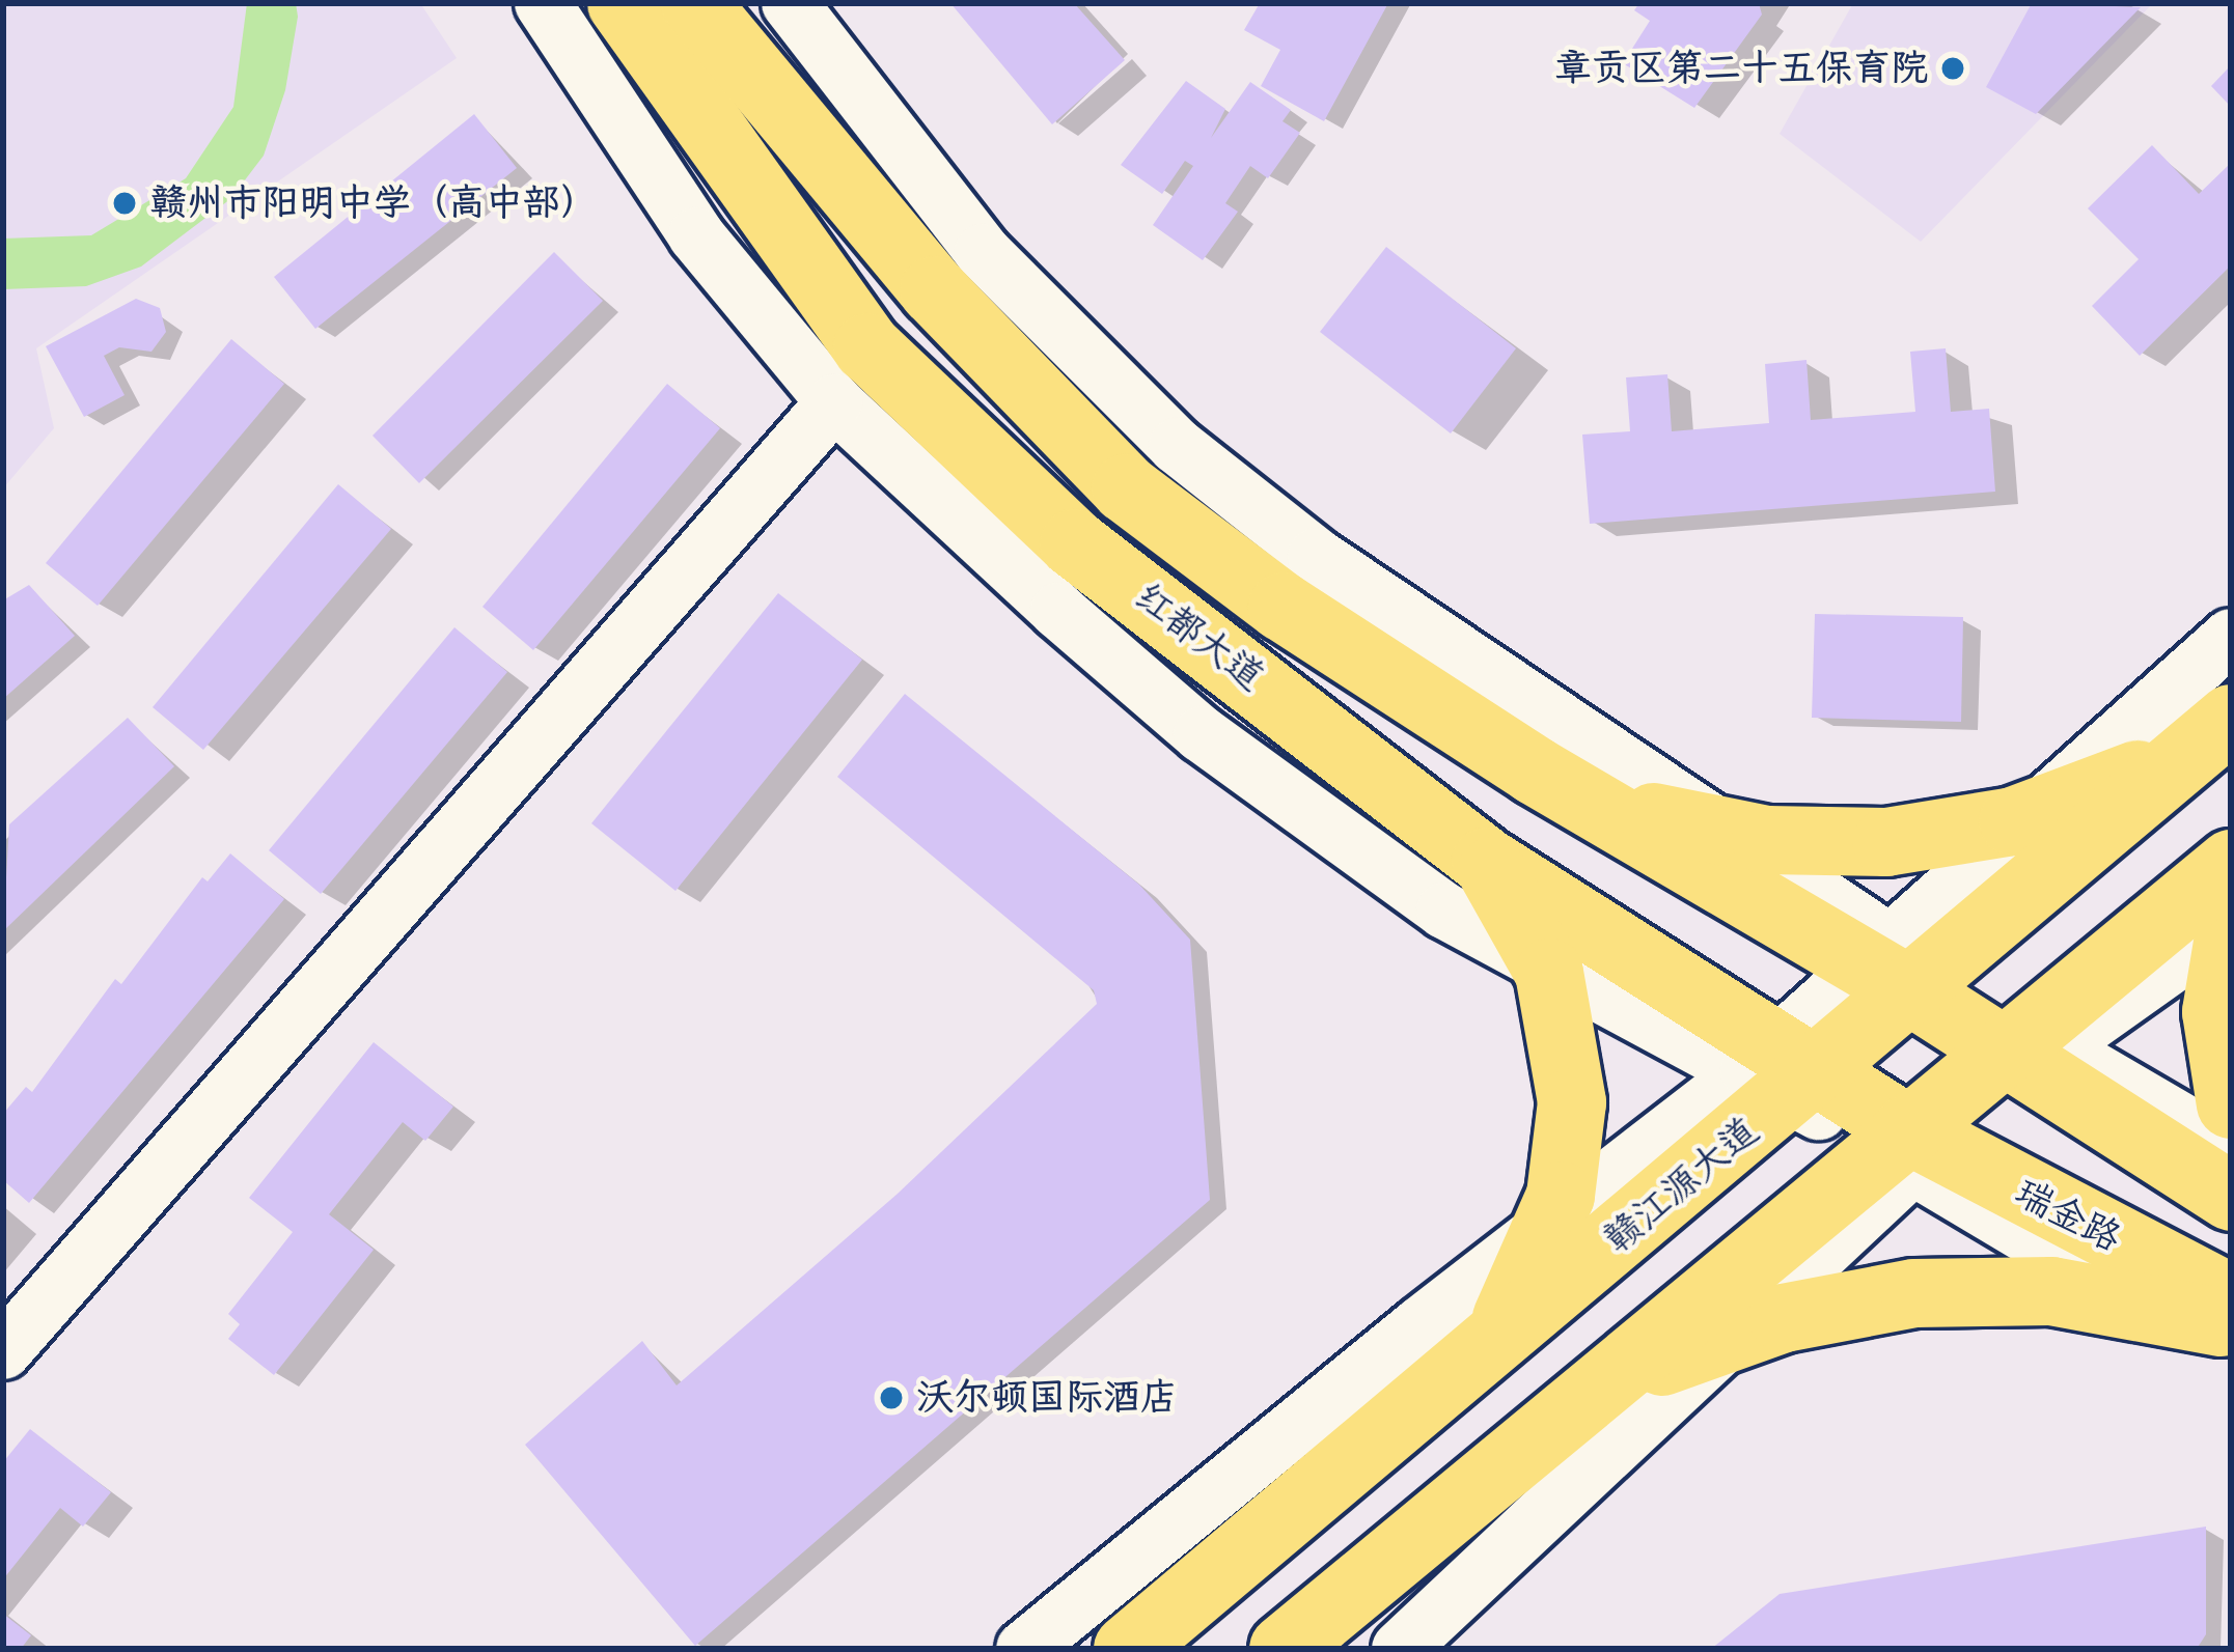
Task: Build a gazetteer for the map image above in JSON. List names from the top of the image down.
{
  "streets": {
    "main road": ["红都大道", "赣江源大道", "瑞金路"]
  },
  "crossings": [
    ["红都大道", "赣江源大道"],
    ["红都大道", "瑞金路"]
  ],
  "places": ["章贡区第二十五保育院", "赣州市阳明中学（高中部）", "沃尔顿国际酒店"]
}
